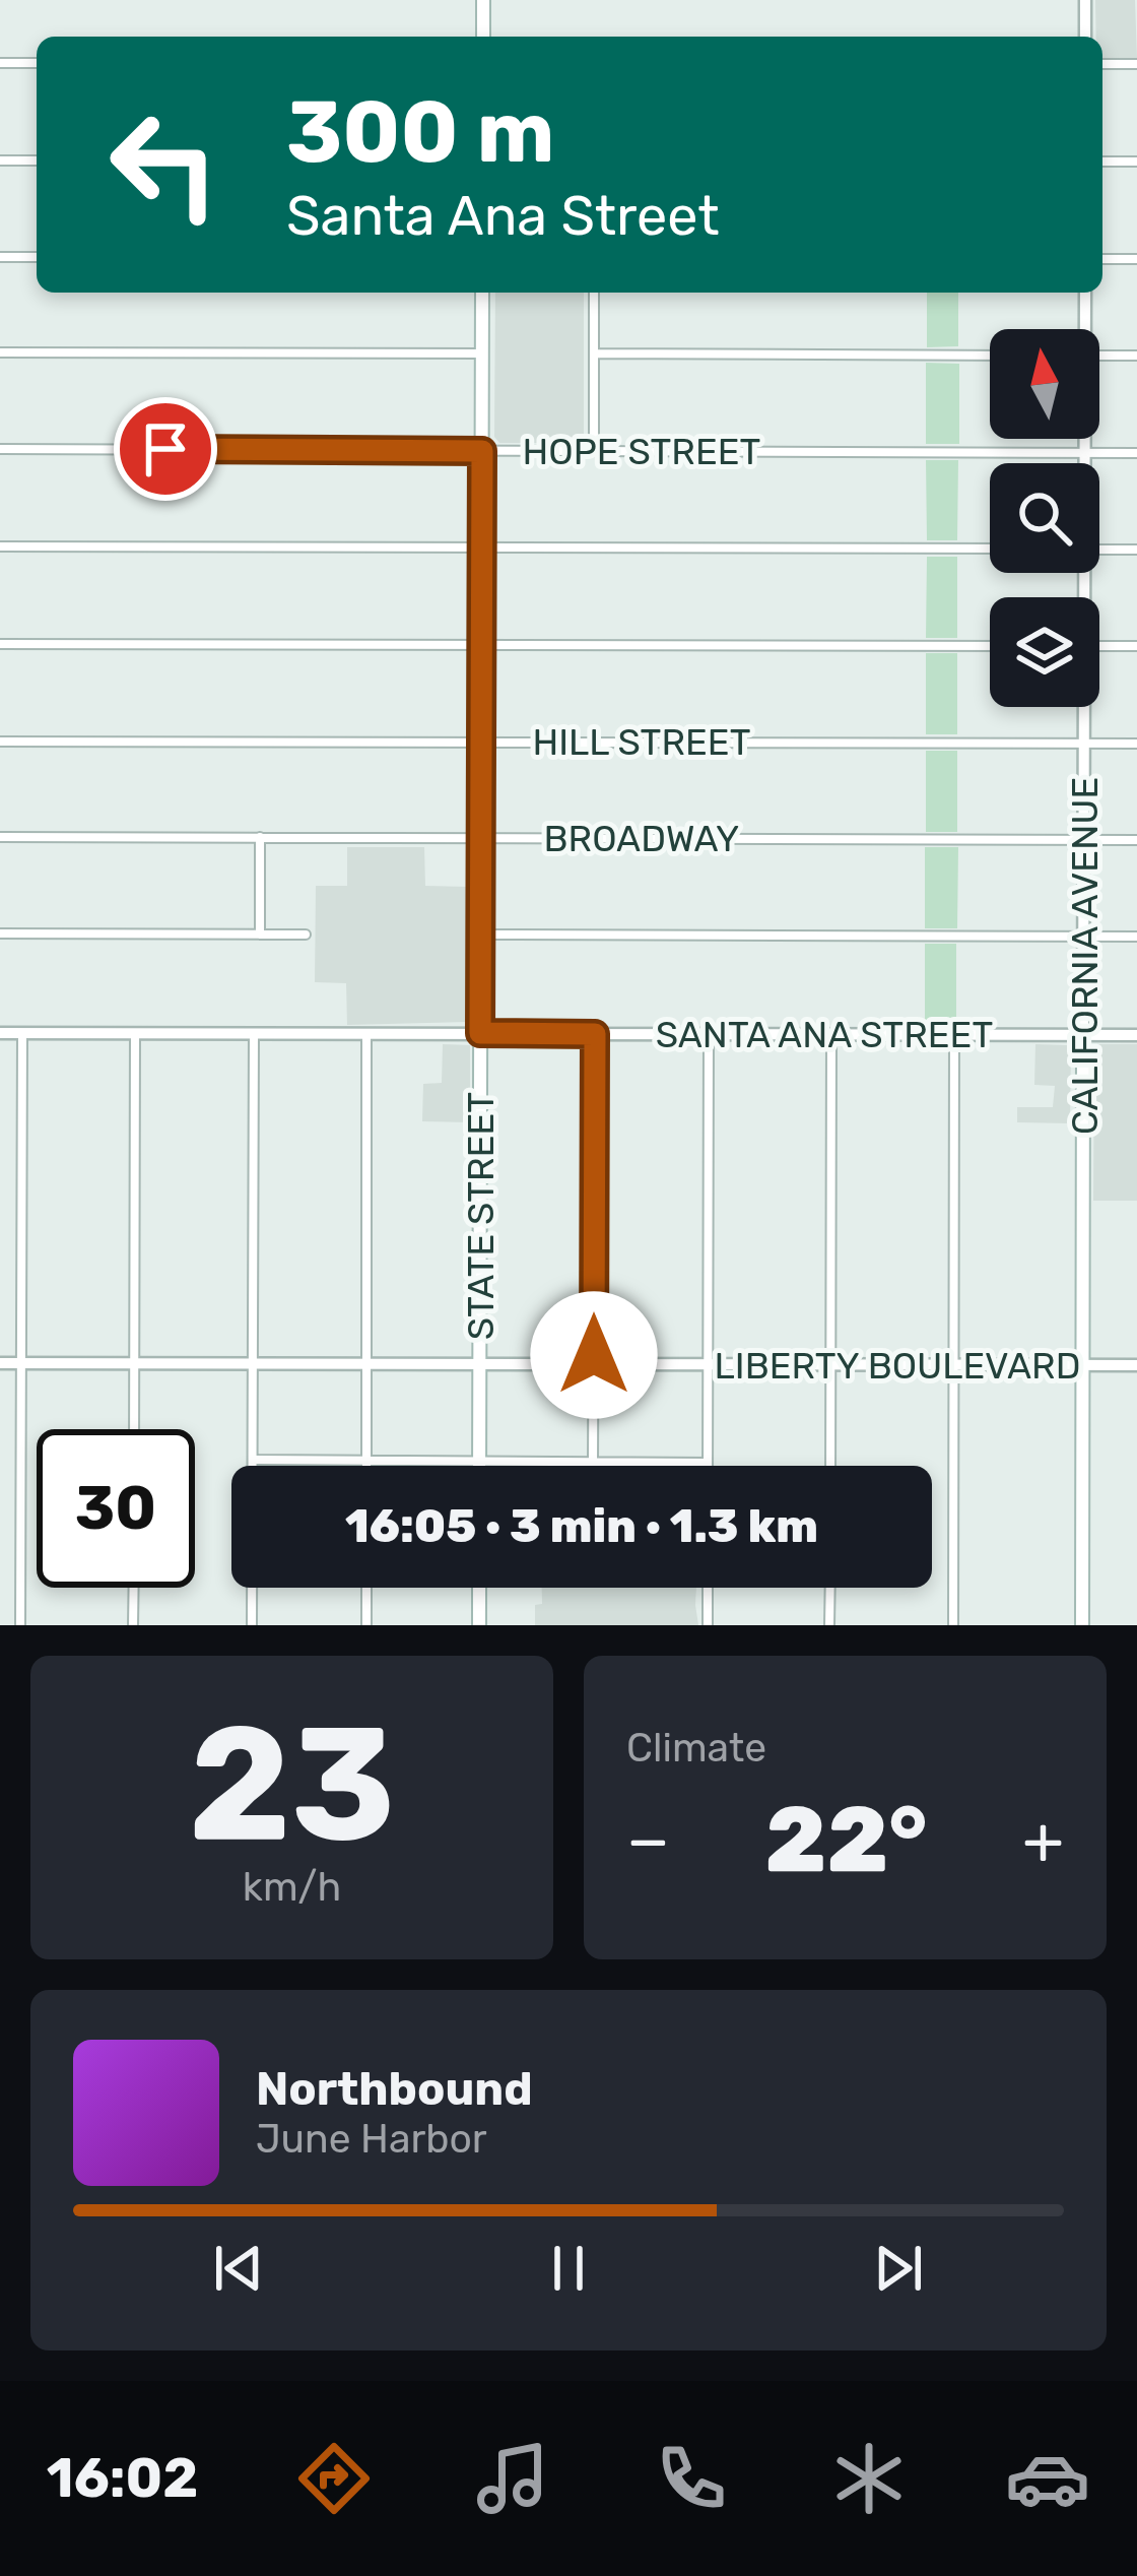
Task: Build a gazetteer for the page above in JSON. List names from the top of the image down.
{
  "streets": {
    "main road": ["CALIFORNIA AVENUE", "STATE STREET"],
    "street": [
      "HOPE STREET",
      "HILL STREET",
      "BROADWAY",
      "SANTA ANA STREET",
      "LIBERTY BOULEVARD"
    ]
  },
  "crossings": [
    ["HOPE STREET", "CALIFORNIA AVENUE"],
    ["HOPE STREET", "STATE STREET"],
    ["HILL STREET", "CALIFORNIA AVENUE"],
    ["HILL STREET", "STATE STREET"],
    ["BROADWAY", "CALIFORNIA AVENUE"],
    ["BROADWAY", "STATE STREET"],
    ["CALIFORNIA AVENUE", "SANTA ANA STREET"],
    ["CALIFORNIA AVENUE", "LIBERTY BOULEVARD"],
    ["SANTA ANA STREET", "STATE STREET"],
    ["STATE STREET", "LIBERTY BOULEVARD"]
  ],
  "north": "top",
  "page": {
    "turn": ["300 m", "Santa Ana Street"],
    "limit": "30",
    "trip": "16:05 · 3 min · 1.3 km",
    "tile": [
      ["23", "km/h"],
      "Climate"
    ],
    "heat": ["−", "22°", "+"],
    "song": ["Northbound", "June Harbor"],
    "tabs": "16:02"
  }
}
